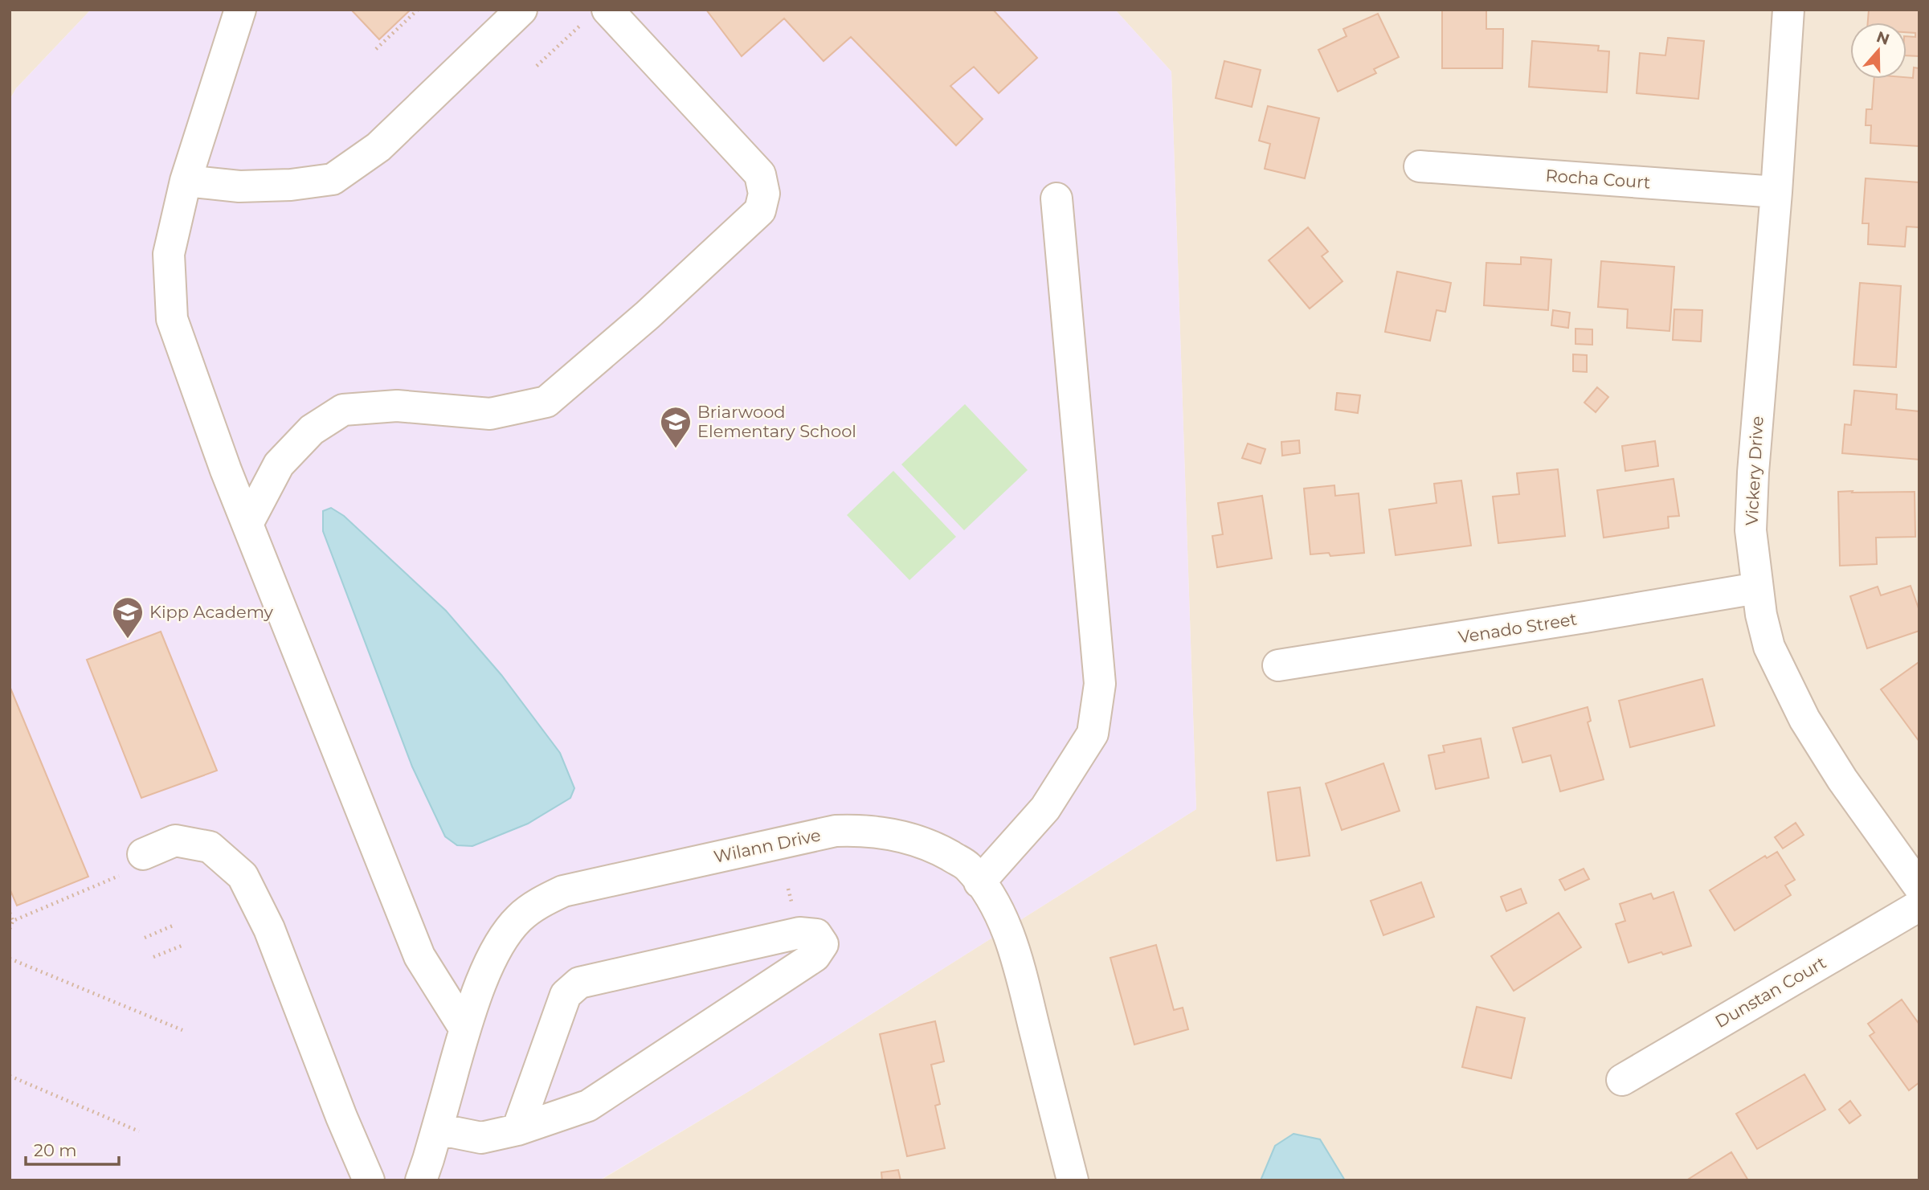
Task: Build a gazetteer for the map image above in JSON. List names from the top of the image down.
{
  "streets": {
    "street": [
      "Rocha Court",
      "Vickery Drive",
      "Venado Street",
      "Wilann Drive",
      "Dunstan Court"
    ]
  },
  "crossings": [
    ["Rocha Court", "Vickery Drive"],
    ["Vickery Drive", "Venado Street"]
  ],
  "places": {
    "school or university": ["Briarwood Elementary School", "Kipp Academy"]
  },
  "scale_bar": "20 m",
  "north": "top"
}
